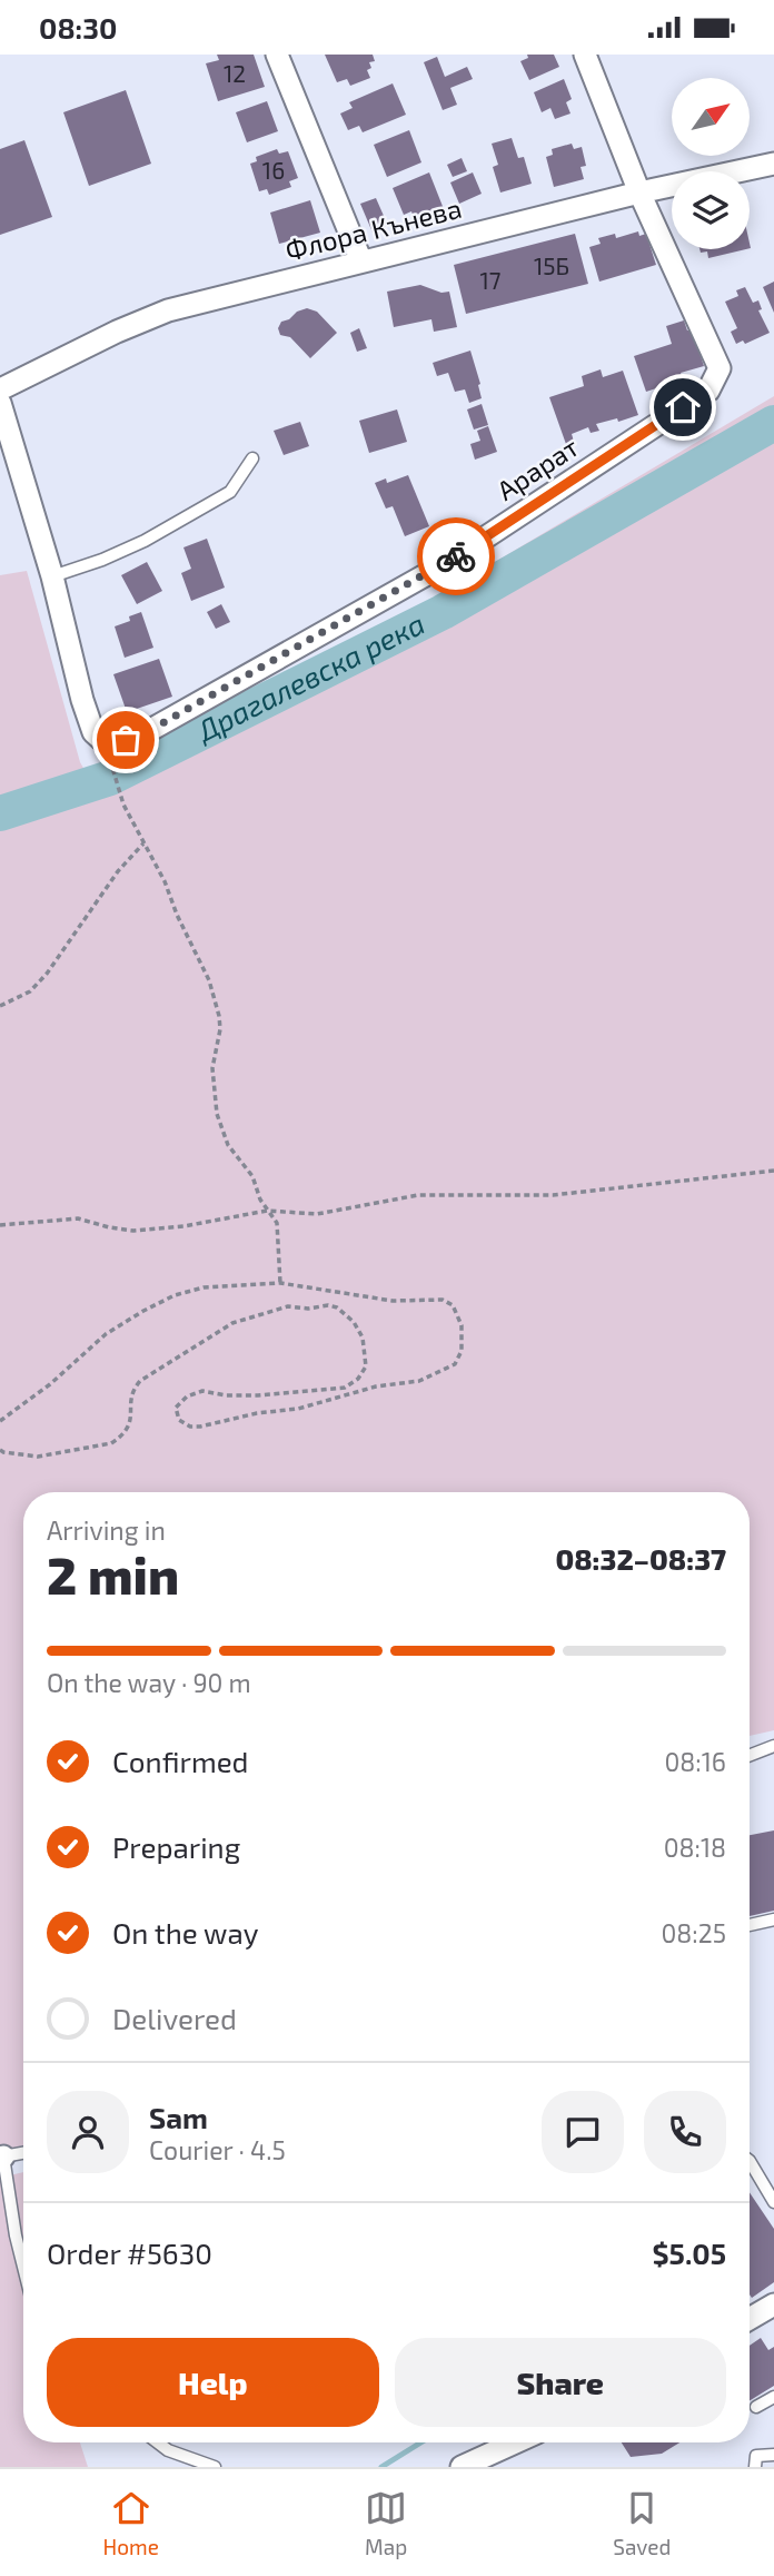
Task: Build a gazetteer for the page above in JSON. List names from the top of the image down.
{
  "streets": {
    "street": ["Флора Кънева", "Арарат"]
  },
  "crossings": [
    ["Флора Кънева", "Арарат"]
  ],
  "water": ["Драгалевска река"],
  "house_numbers": [
    "12",
    "16",
    "15Б",
    "17"
  ],
  "north": "top right",
  "page": {
    "status": "08:30",
    "heading": ["2 min", "Arriving in", "08:32–08:37"],
    "panel": [
      "Sam",
      "Courier · 4.5",
      "Order #5630",
      "$5.05"
    ],
    "bar": "On the way · 90 m",
    "list": [
      ["Confirmed", "08:16"],
      ["Preparing", "08:18"],
      ["On the way", "08:25"],
      "Delivered"
    ],
    "buttons": ["Help", "Share"],
    "tabs": ["Home", "Map", "Saved"]
  }
}
